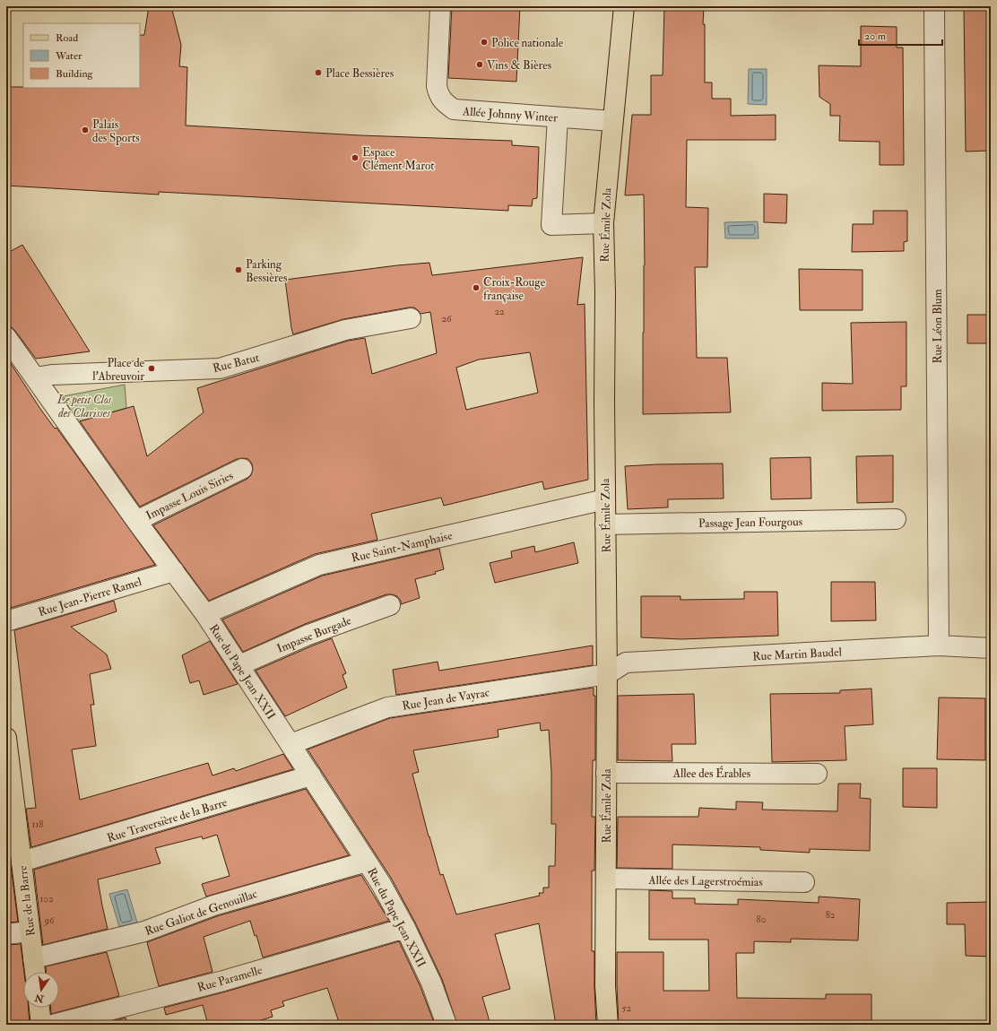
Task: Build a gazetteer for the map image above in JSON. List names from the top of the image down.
{
  "streets": {
    "main road": ["Rue Émile Zola", "Rue de la Barre"],
    "street": [
      "Allée Johnny Winter",
      "Rue Léon Blum",
      "Rue Batut",
      "Impasse Louis Siries",
      "Passage Jean Fourgous",
      "Rue Saint-Namphaise",
      "Rue Jean-Pierre Ramel",
      "Impasse Burgade",
      "Rue Martin Baudel",
      "Rue du Pape Jean XXII",
      "Rue Jean de Vayrac",
      "Allee des Érables",
      "Rue Traversière de la Barre",
      "Allée des Lagerstroémias",
      "Rue Galiot de Genouillac",
      "Rue Paramelle"
    ]
  },
  "crossings": [
    ["Allée Johnny Winter", "Rue Émile Zola"],
    ["Rue Émile Zola", "Passage Jean Fourgous"],
    ["Rue Émile Zola", "Rue Saint-Namphaise"],
    ["Rue Émile Zola", "Rue Martin Baudel"],
    ["Rue Émile Zola", "Rue Jean de Vayrac"],
    ["Rue Émile Zola", "Allee des Érables"],
    ["Rue Émile Zola", "Allée des Lagerstroémias"],
    ["Rue Léon Blum", "Rue Martin Baudel"],
    ["Rue Batut", "Rue du Pape Jean XXII"],
    ["Impasse Louis Siries", "Rue du Pape Jean XXII"],
    ["Rue Saint-Namphaise", "Rue du Pape Jean XXII"],
    ["Rue Jean-Pierre Ramel", "Rue du Pape Jean XXII"],
    ["Impasse Burgade", "Rue du Pape Jean XXII"],
    ["Rue Martin Baudel", "Rue Jean de Vayrac"],
    ["Rue du Pape Jean XXII", "Rue Jean de Vayrac"],
    ["Rue du Pape Jean XXII", "Rue Traversière de la Barre"],
    ["Rue du Pape Jean XXII", "Rue Galiot de Genouillac"],
    ["Rue du Pape Jean XXII", "Rue Paramelle"],
    ["Rue Traversière de la Barre", "Rue de la Barre"],
    ["Rue de la Barre", "Rue Galiot de Genouillac"]
  ],
  "parks": ["Le petit Clos des Clarisses"],
  "places": [
    "Police nationale",
    "Vins & Bières",
    "Place Bessières",
    "Palais des Sports",
    "Espace Clément Marot",
    "Parking Bessières",
    "Croix-Rouge française",
    "Place de l'Abreuvoir"
  ],
  "house_numbers": [
    "22",
    "26",
    "118",
    "102",
    "82",
    "80",
    "96",
    "52"
  ],
  "legend": ["Road", "Water", "Building"],
  "scale_bar": "20 m",
  "north": "bottom"
}
